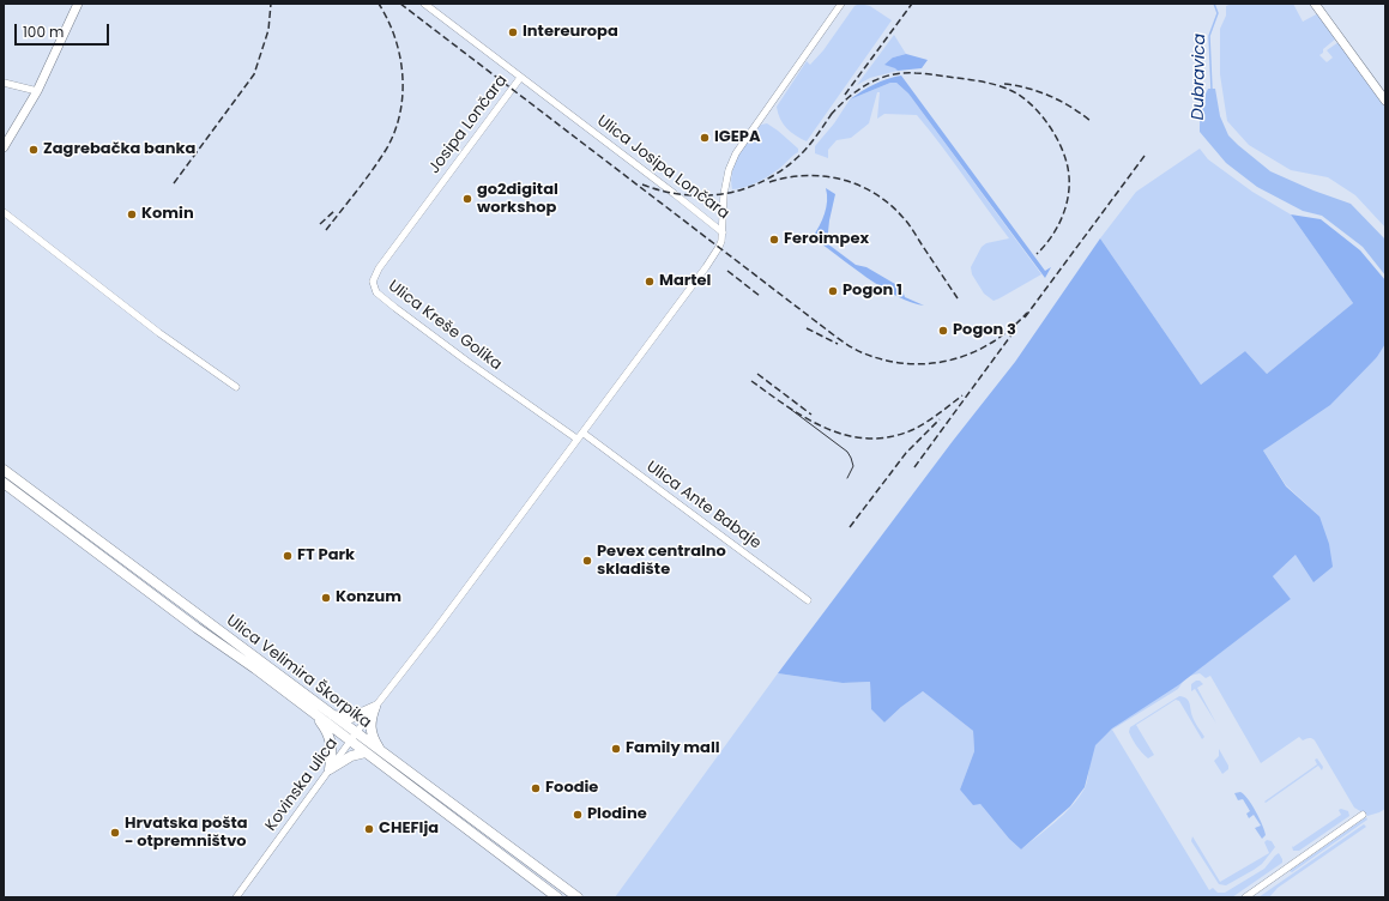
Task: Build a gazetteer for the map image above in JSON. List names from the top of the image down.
{
  "streets": {
    "main road": ["Ulica Velimira Škorpika"],
    "street": [
      "Josipa Lončara",
      "Ulica Josipa Lončara",
      "Ulica Kreše Golika",
      "Ulica Ante Babaje",
      "Kovinska ulica"
    ]
  },
  "crossings": [
    ["Josipa Lončara", "Ulica Josipa Lončara"],
    ["Josipa Lončara", "Ulica Kreše Golika"],
    ["Ulica Velimira Škorpika", "Kovinska ulica"]
  ],
  "water": ["Dubravica"],
  "places": [
    "Intereuropa",
    "IGEPA",
    "Zagrebačka banka",
    "go2digital workshop",
    "Komin",
    "Feroimpex",
    "Martel",
    "Pogon 1",
    "Pogon 3",
    "FT Park",
    "Pevex centralno skladište",
    "Konzum",
    "Family mall",
    "Foodie",
    "Plodine",
    "CHEFlja",
    "Hrvatska pošta - otpremništvo"
  ],
  "scale_bar": "100 m"
}
